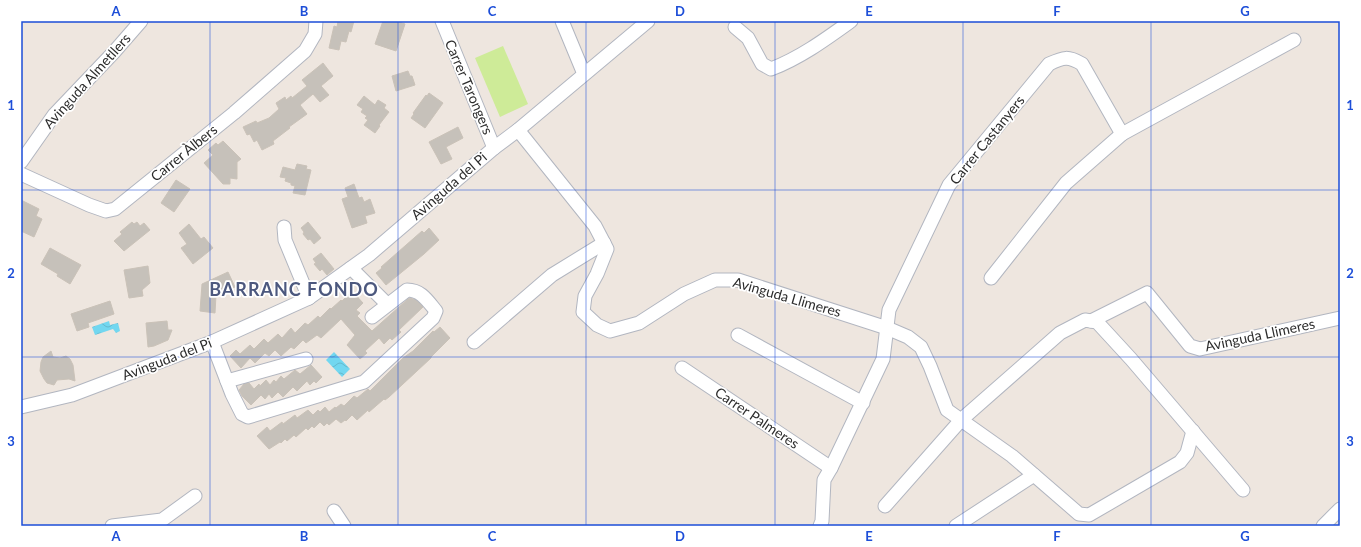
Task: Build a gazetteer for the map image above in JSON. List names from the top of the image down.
{
  "streets": {
    "street": [
      "Avinguda Almetllers",
      "Carrer Tarongers",
      "Carrer Castanyers",
      "Carrer Àlbers",
      "Avinguda del Pi",
      "Avinguda Llimeres",
      "Carrer Palmeres"
    ]
  },
  "crossings": [
    ["Carrer Tarongers", "Avinguda del Pi"],
    ["Carrer Castanyers", "Avinguda Llimeres"]
  ],
  "districts": ["BARRANC FONDO"],
  "grid": {
    "columns": [
      "A",
      "B",
      "C",
      "D",
      "E",
      "F",
      "G"
    ],
    "rows": ["1", "2", "3"]
  }
}
